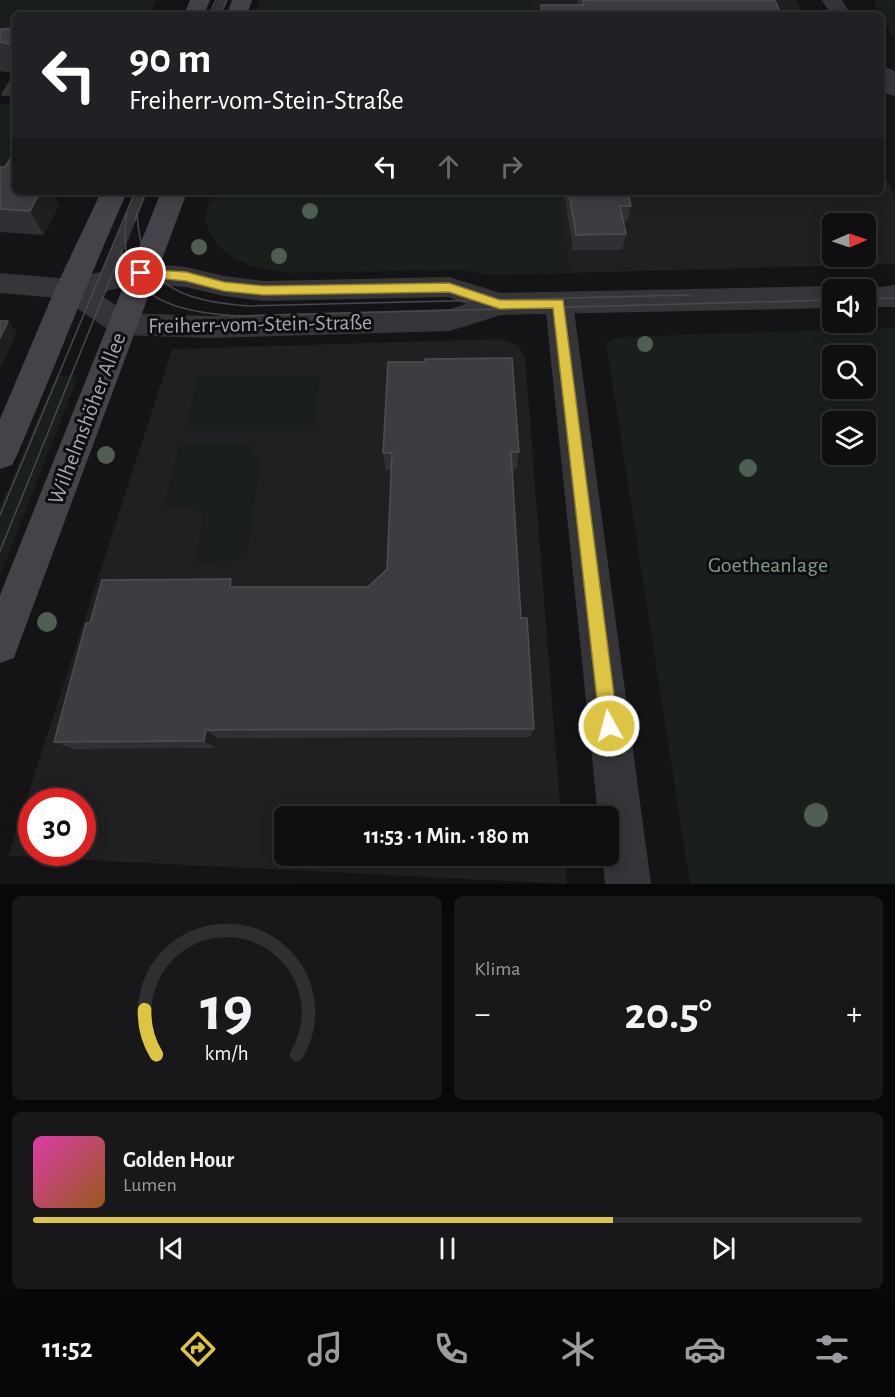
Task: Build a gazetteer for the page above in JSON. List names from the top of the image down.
{
  "streets": {
    "main road": ["Wilhelmshöher Allee"],
    "street": ["Freiherr-vom-Stein-Straße"]
  },
  "crossings": [
    ["Freiherr-vom-Stein-Straße", "Wilhelmshöher Allee"]
  ],
  "parks": ["Goetheanlage"],
  "north": "right",
  "page": {
    "turn": ["90 m", "Freiherr-vom-Stein-Straße"],
    "limit": "30",
    "trip": "11:53 · 1 Min. · 180 m",
    "tile": "Klima",
    "heat": ["−", "20.5°", "+"],
    "song": ["Golden Hour", "Lumen"],
    "tabs": "11:52",
    "gauge": ["19", "km/h"]
  }
}
